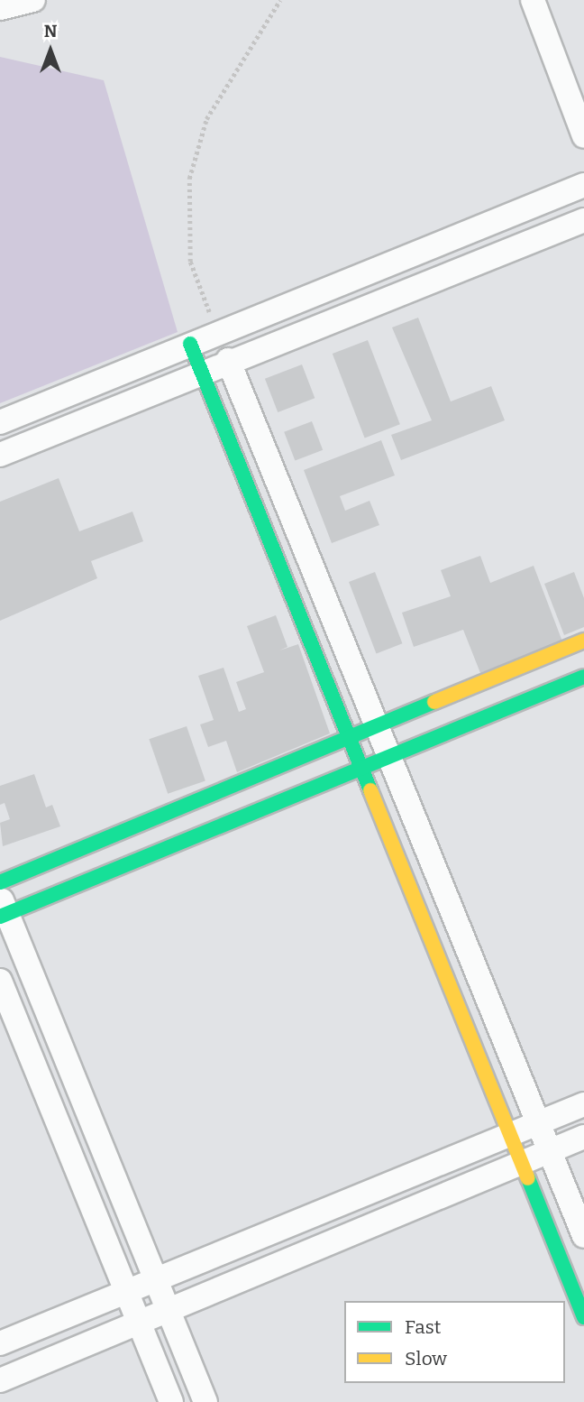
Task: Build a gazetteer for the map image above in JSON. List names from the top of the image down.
{
  "legend": ["Fast", "Slow"],
  "north": "top"
}
